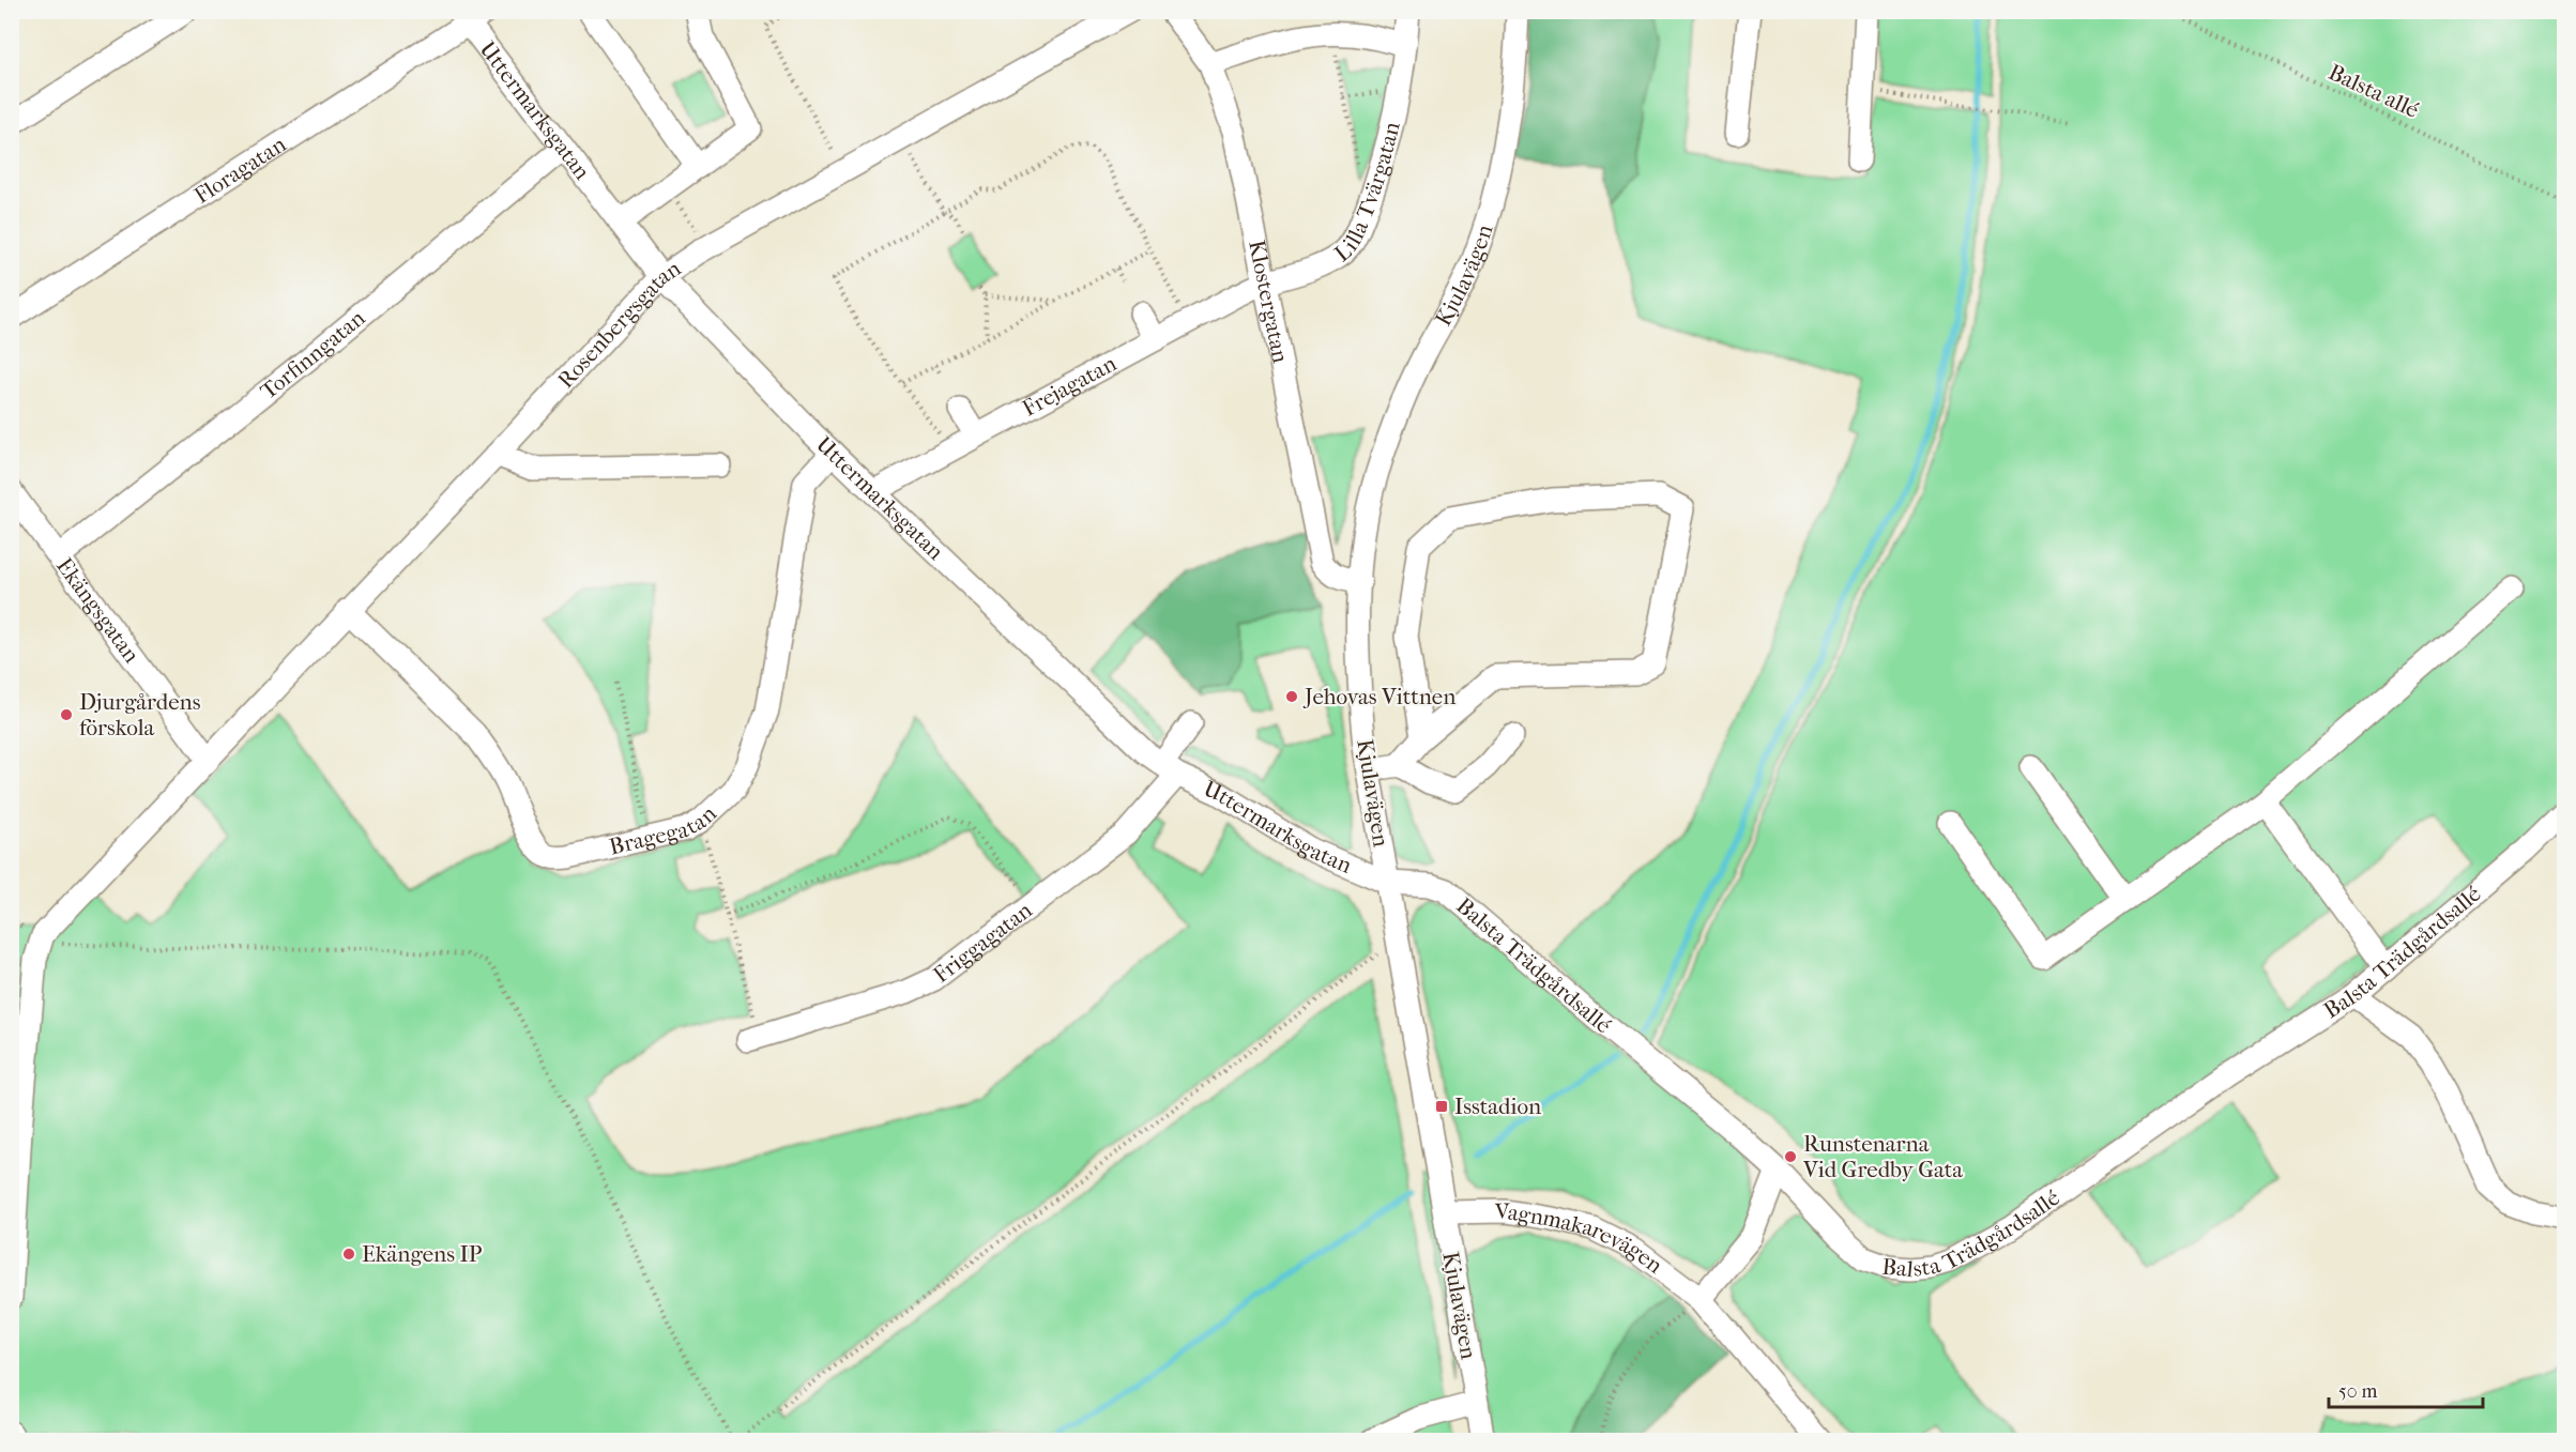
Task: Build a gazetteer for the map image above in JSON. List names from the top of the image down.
{
  "streets": {
    "street": [
      "Uttermarksgatan",
      "Floragatan",
      "Lilla Tvärgatan",
      "Kjulavägen",
      "Klostergatan",
      "Rosenbergsgatan",
      "Torfinngatan",
      "Frejagatan",
      "Ekängsgatan",
      "Bragegatan",
      "Friggagatan",
      "Balsta Trädgårdsallé",
      "Vagnmakarevägen"
    ],
    "path": ["Balsta allé"]
  },
  "crossings": [
    ["Uttermarksgatan", "Floragatan"],
    ["Uttermarksgatan", "Kjulavägen"],
    ["Uttermarksgatan", "Rosenbergsgatan"],
    ["Uttermarksgatan", "Torfinngatan"],
    ["Uttermarksgatan", "Frejagatan"],
    ["Uttermarksgatan", "Bragegatan"],
    ["Uttermarksgatan", "Friggagatan"],
    ["Uttermarksgatan", "Balsta Trädgårdsallé"],
    ["Lilla Tvärgatan", "Klostergatan"],
    ["Lilla Tvärgatan", "Frejagatan"],
    ["Kjulavägen", "Klostergatan"],
    ["Kjulavägen", "Balsta Trädgårdsallé"],
    ["Kjulavägen", "Vagnmakarevägen"],
    ["Klostergatan", "Frejagatan"],
    ["Rosenbergsgatan", "Ekängsgatan"],
    ["Rosenbergsgatan", "Bragegatan"],
    ["Torfinngatan", "Ekängsgatan"]
  ],
  "places": {
    "other": [
      "Jehovas Vittnen",
      "Djurgårdens förskola",
      "Runstenarna Vid Gredby Gata",
      "Ekängens IP"
    ],
    "transit": ["Isstadion"]
  },
  "scale_bar": "50 m"
}
